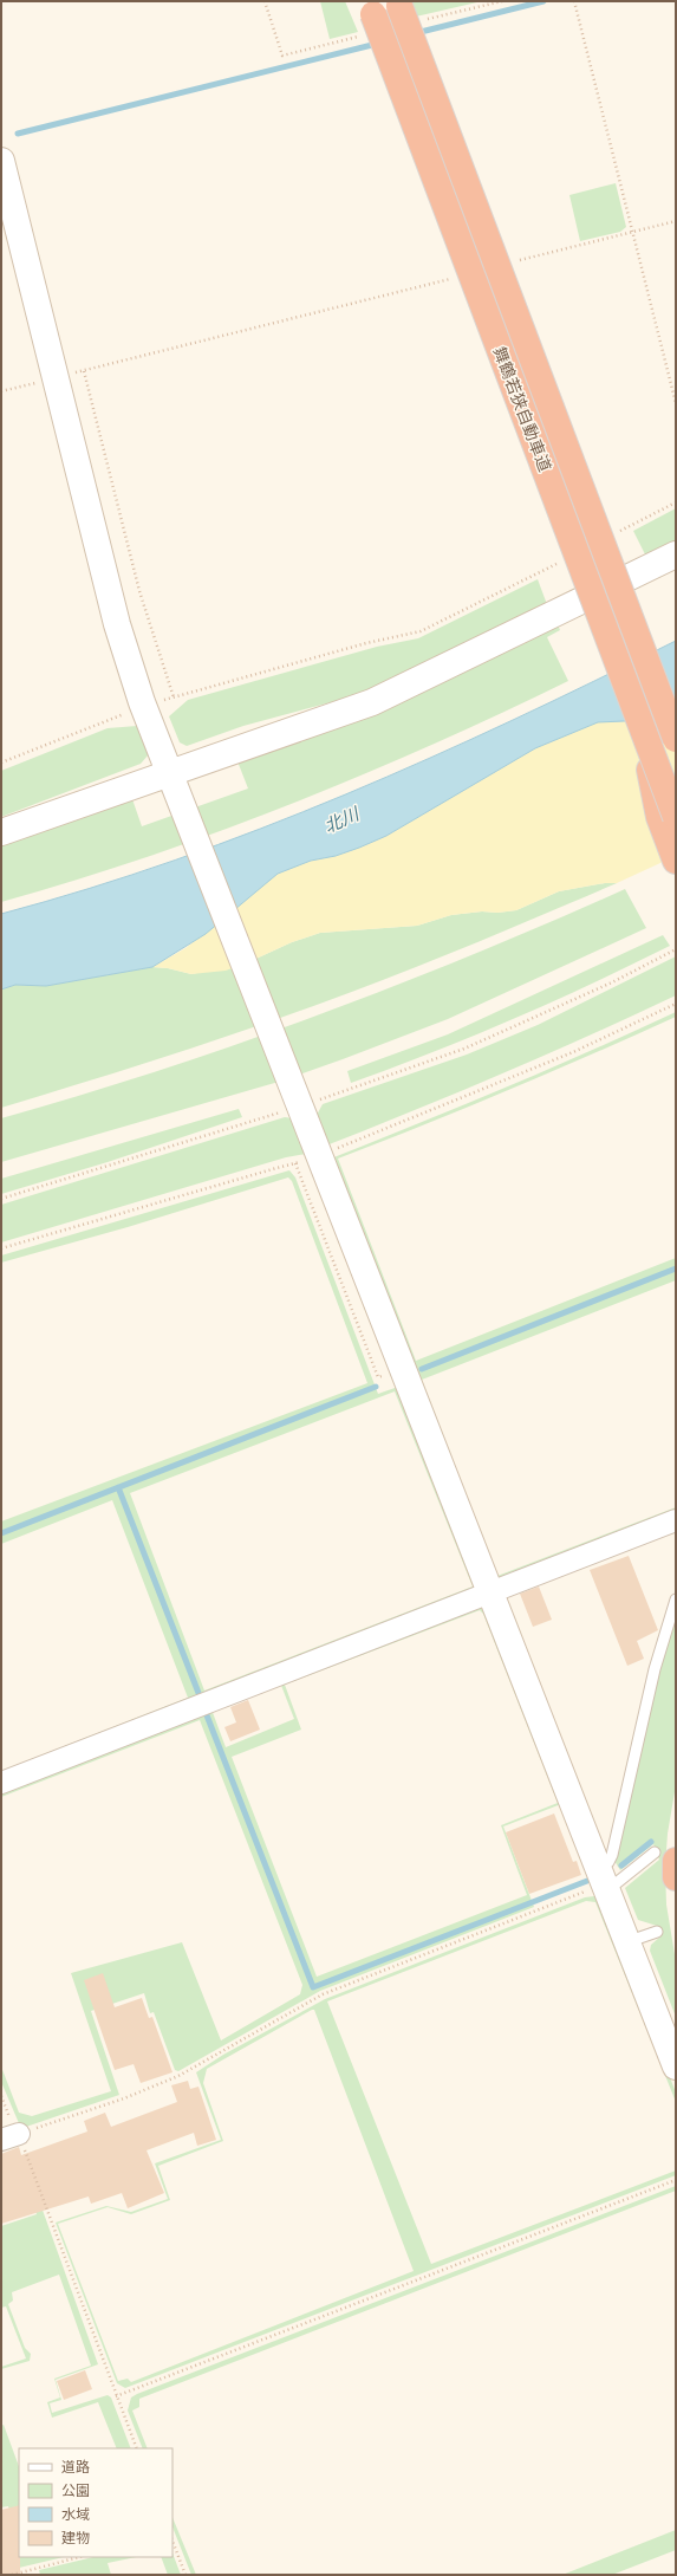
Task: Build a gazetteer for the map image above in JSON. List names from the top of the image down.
{
  "streets": {
    "highway": ["舞鶴若狭自動車道"]
  },
  "water": ["北川"],
  "legend": [
    "道路",
    "公園",
    "水域",
    "建物"
  ]
}
